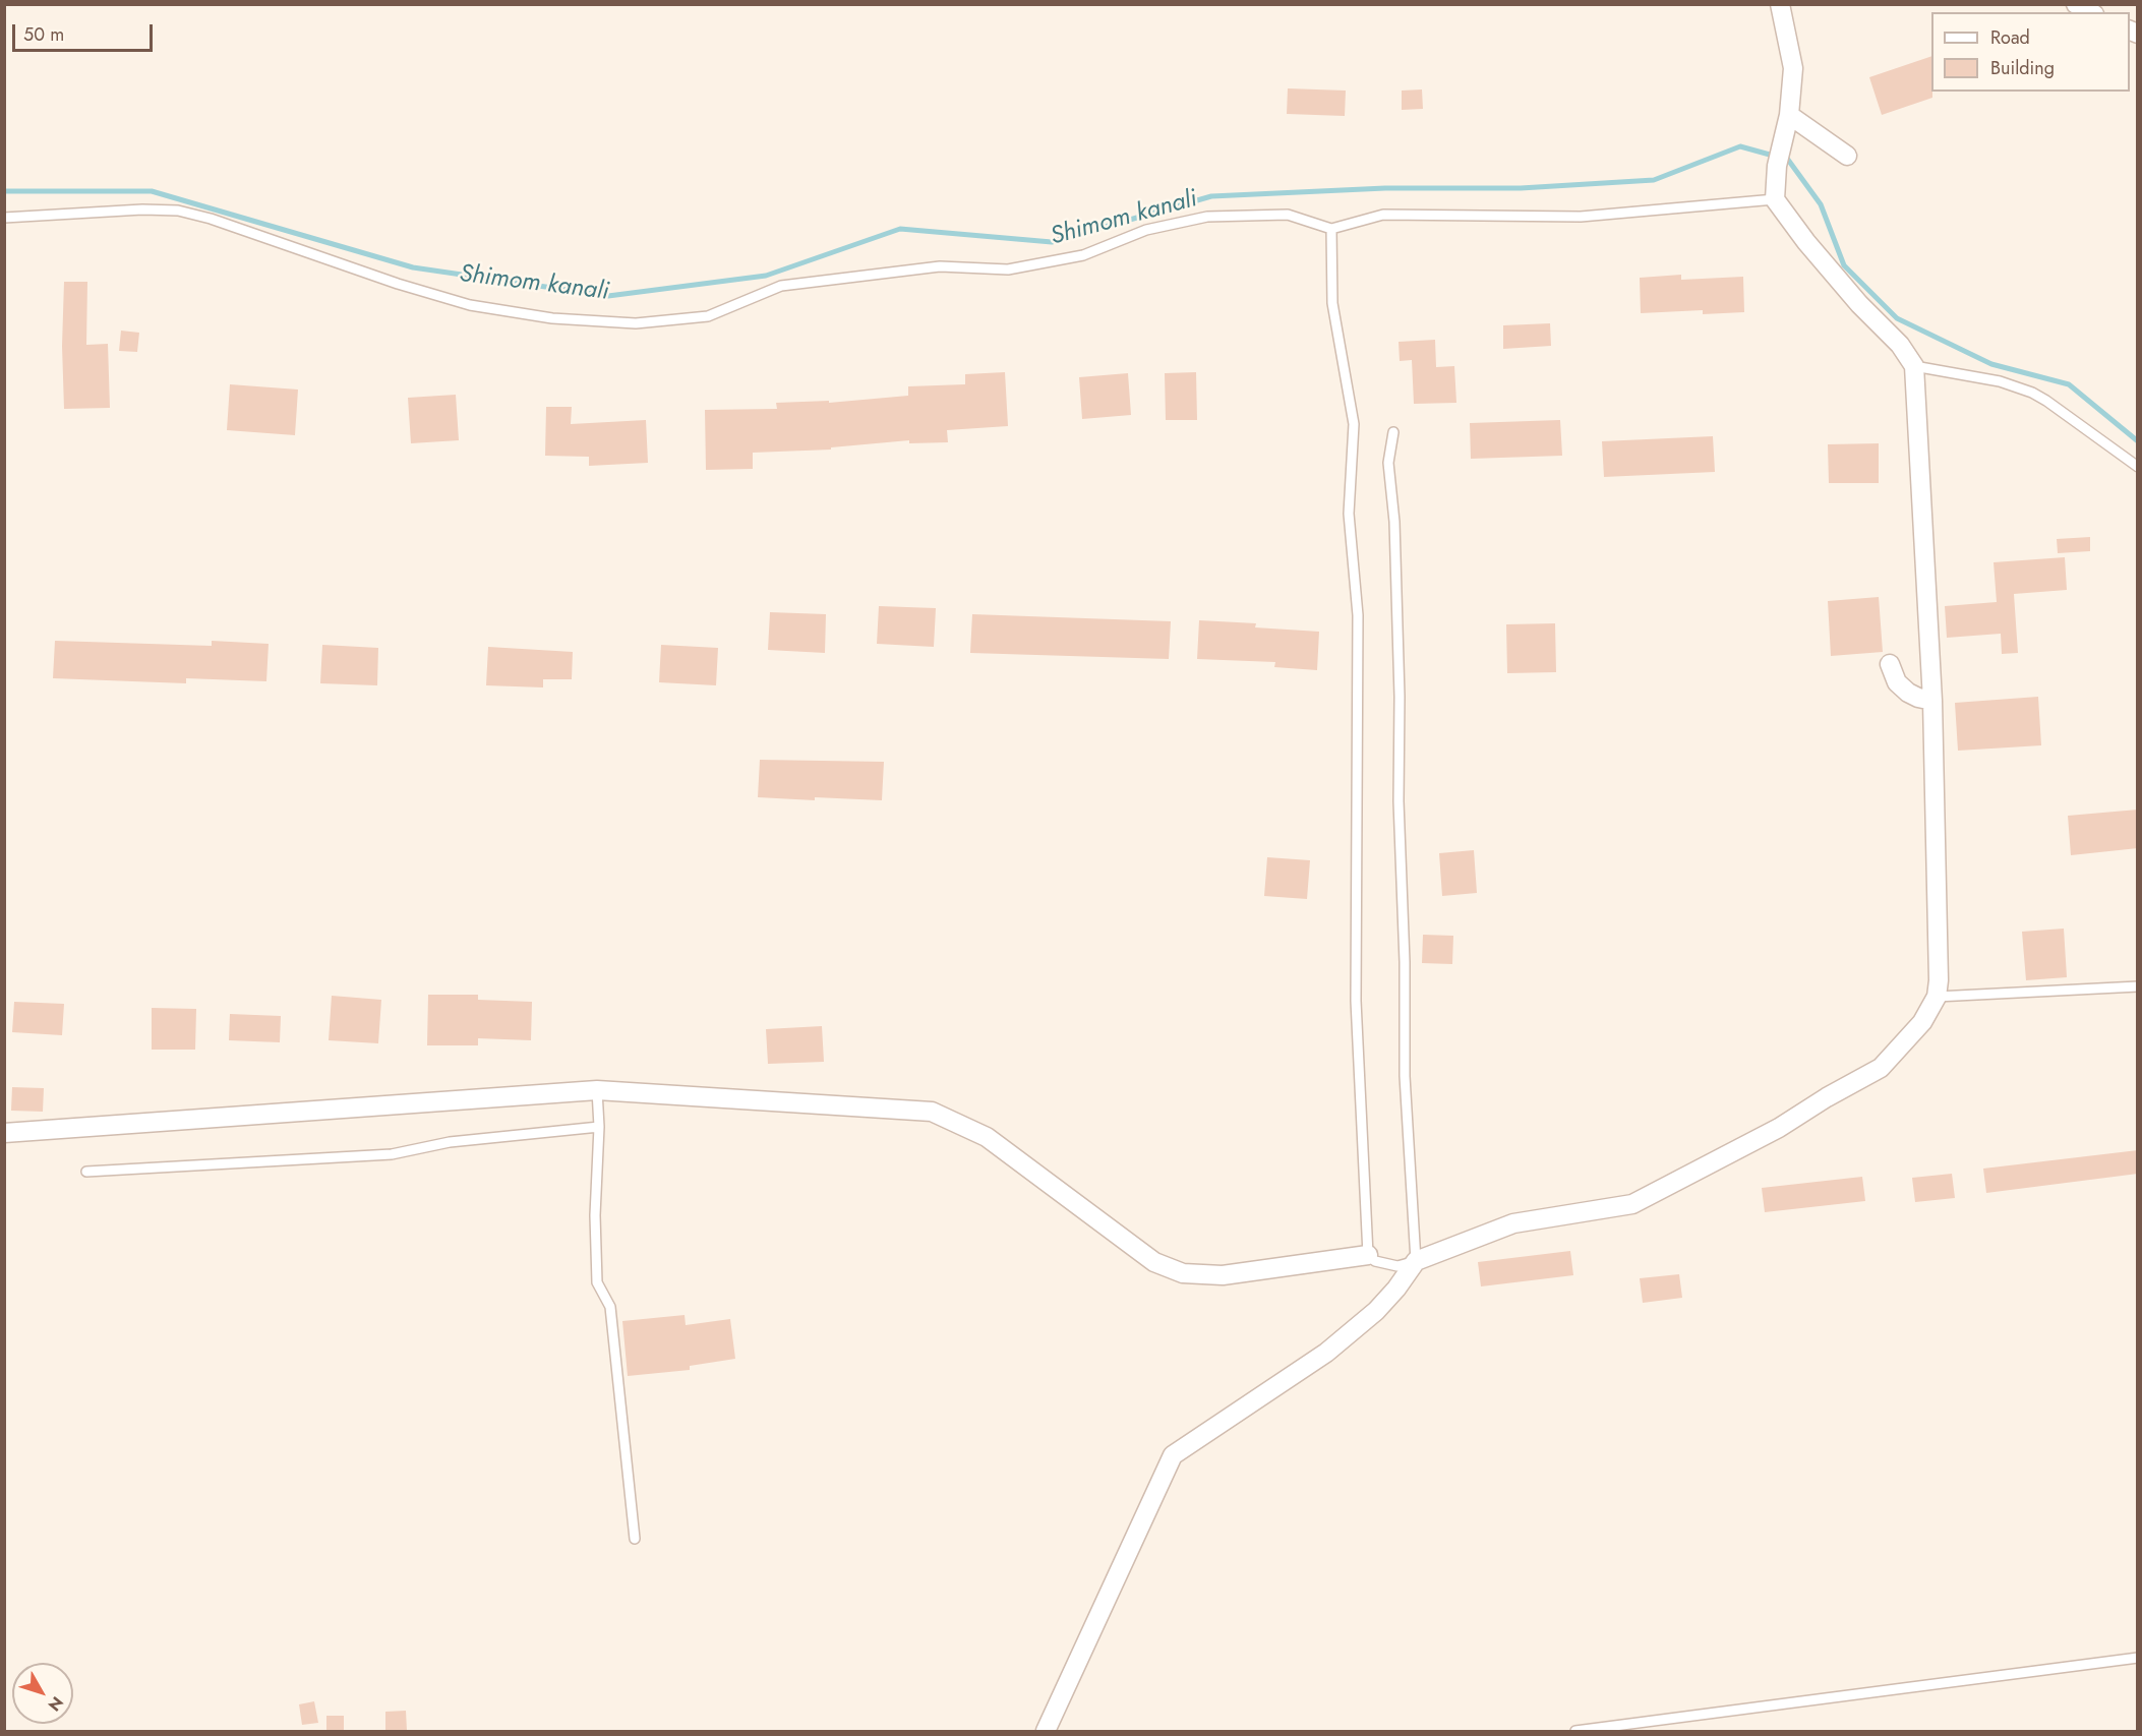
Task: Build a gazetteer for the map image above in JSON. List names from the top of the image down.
{
  "water": ["Shimom kanali"],
  "legend": ["Road", "Building"],
  "scale_bar": "50 m",
  "north": "bottom right"
}
